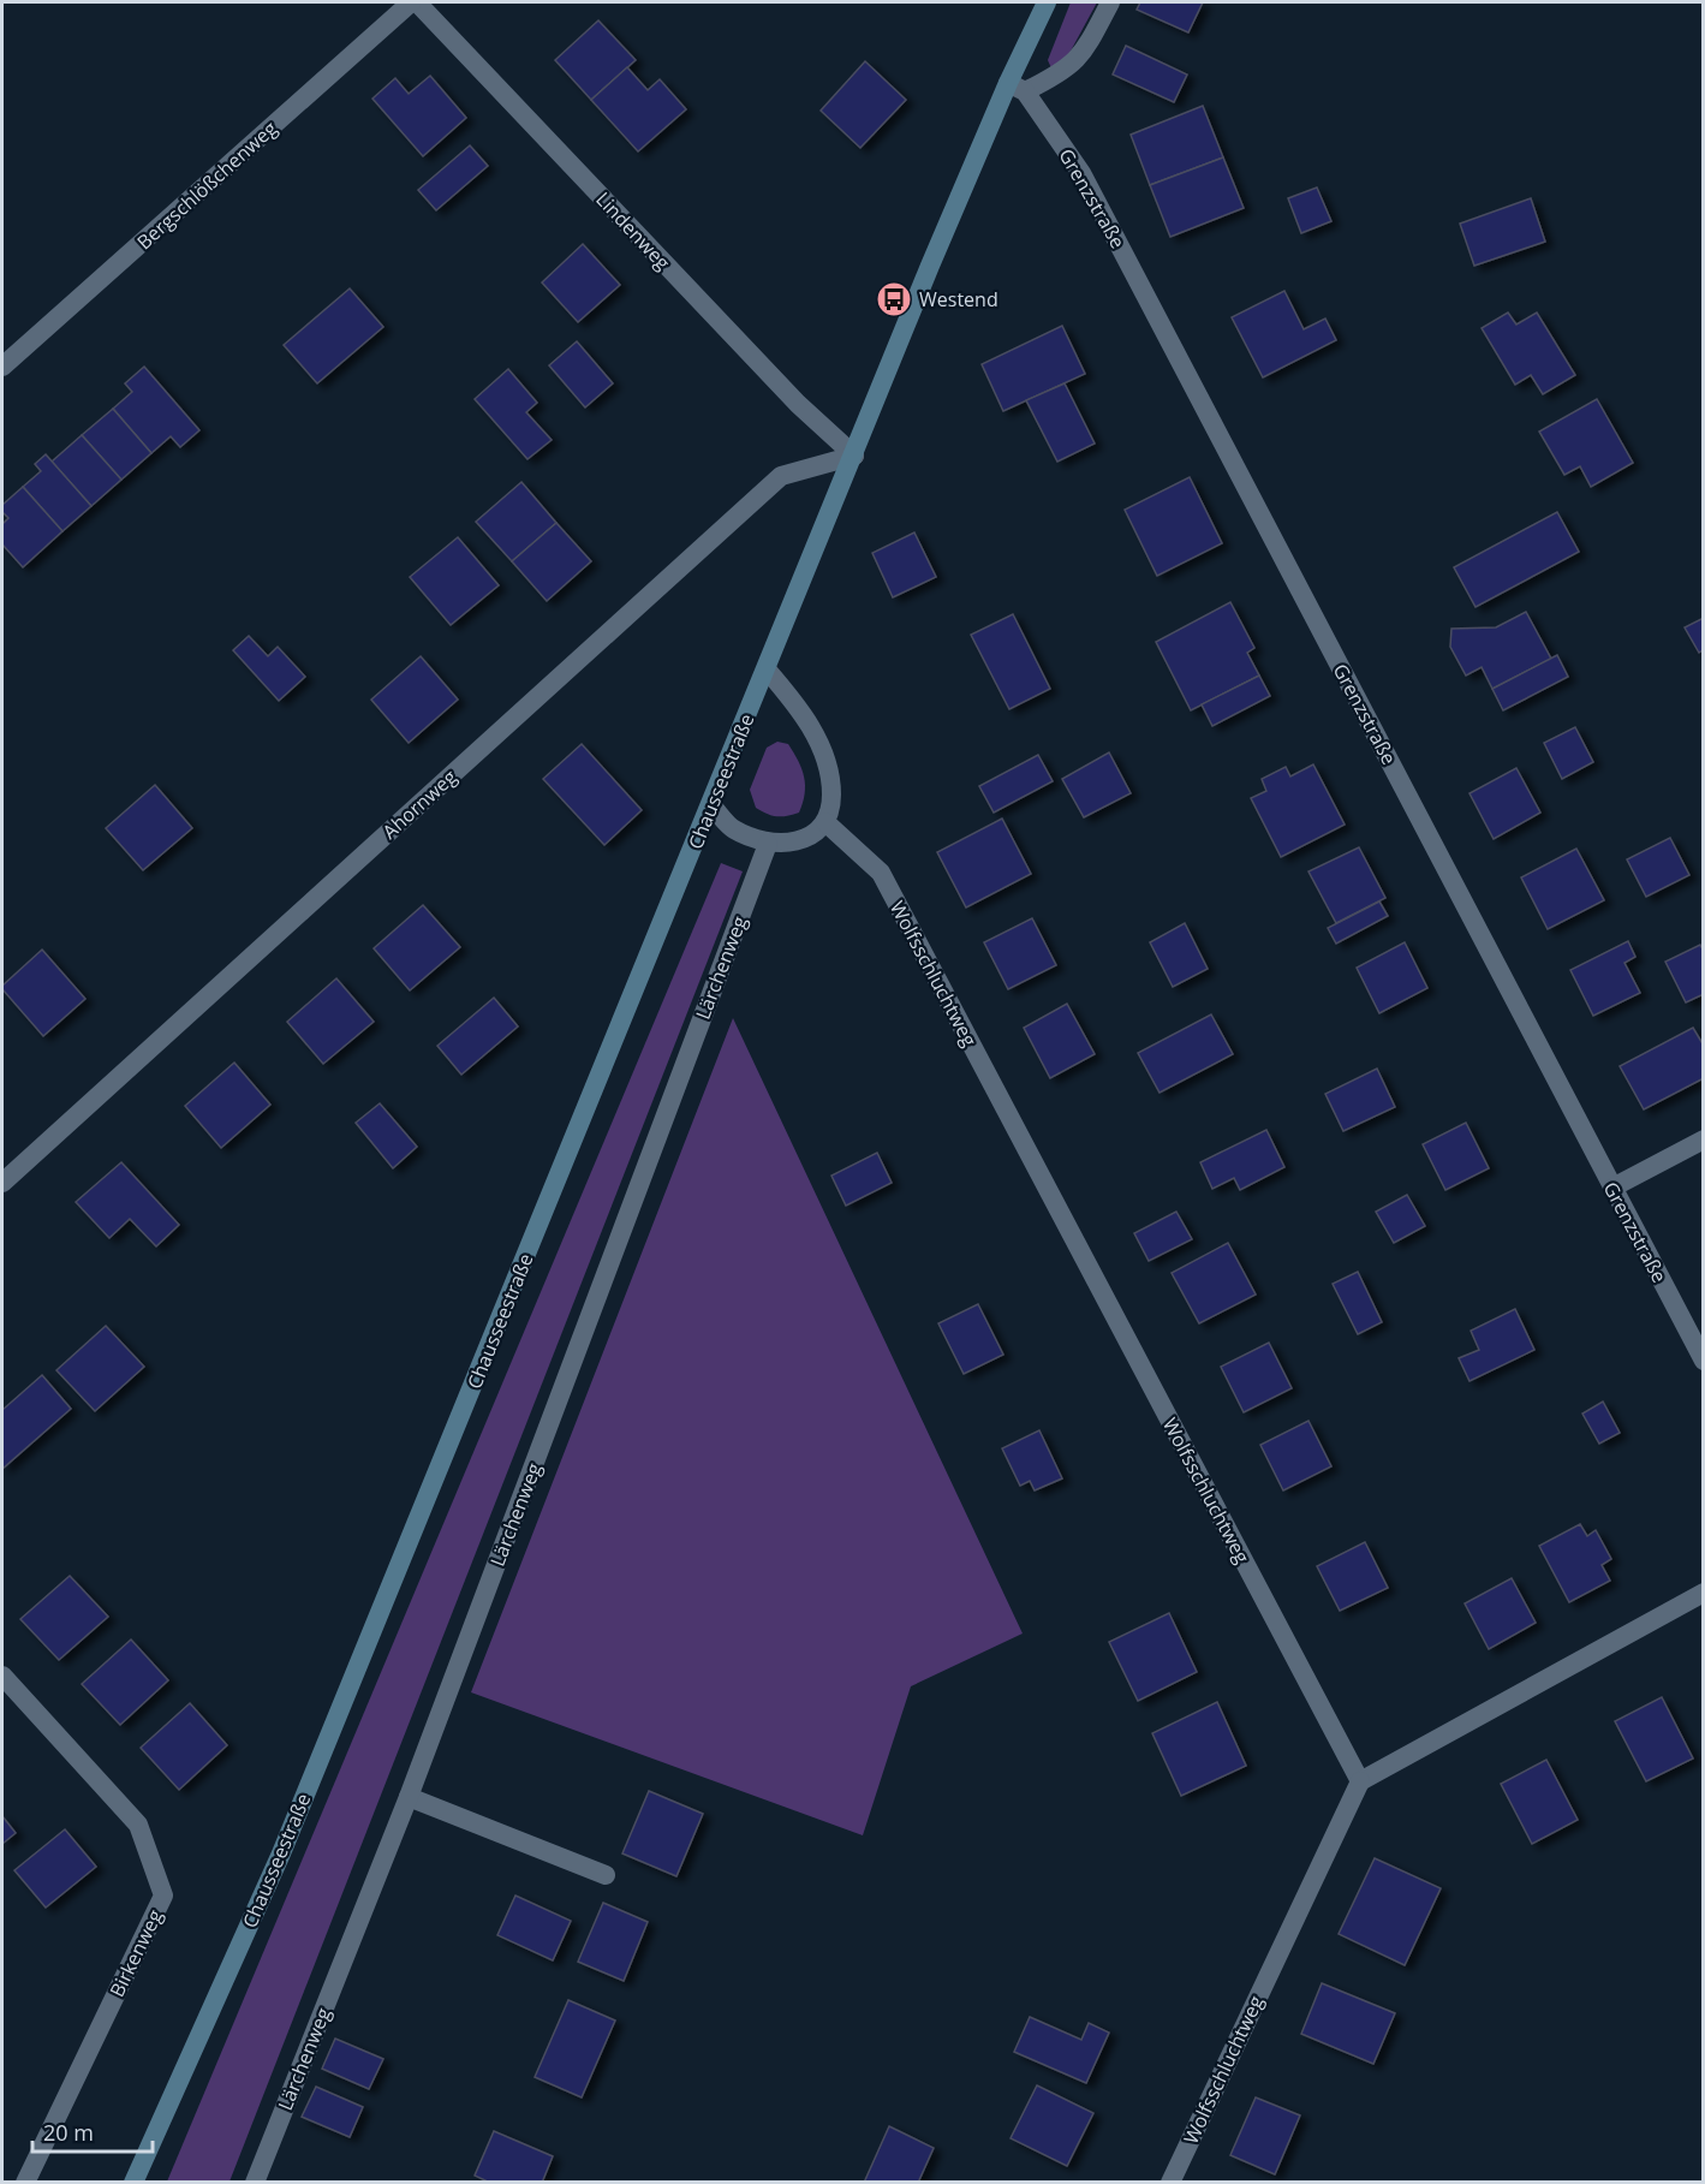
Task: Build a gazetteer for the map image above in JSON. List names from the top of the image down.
{
  "streets": {
    "main road": ["Chausseestraße"],
    "street": [
      "Bergschlößchenweg",
      "Grenzstraße",
      "Lindenweg",
      "Ahornweg",
      "Lärchenweg",
      "Wolfsschluchtweg",
      "Birkenweg"
    ]
  },
  "crossings": [
    ["Lindenweg", "Chausseestraße"],
    ["Lindenweg", "Ahornweg"],
    ["Chausseestraße", "Ahornweg"]
  ],
  "places": {
    "bus stop": ["Westend"]
  },
  "scale_bar": "20 m"
}
